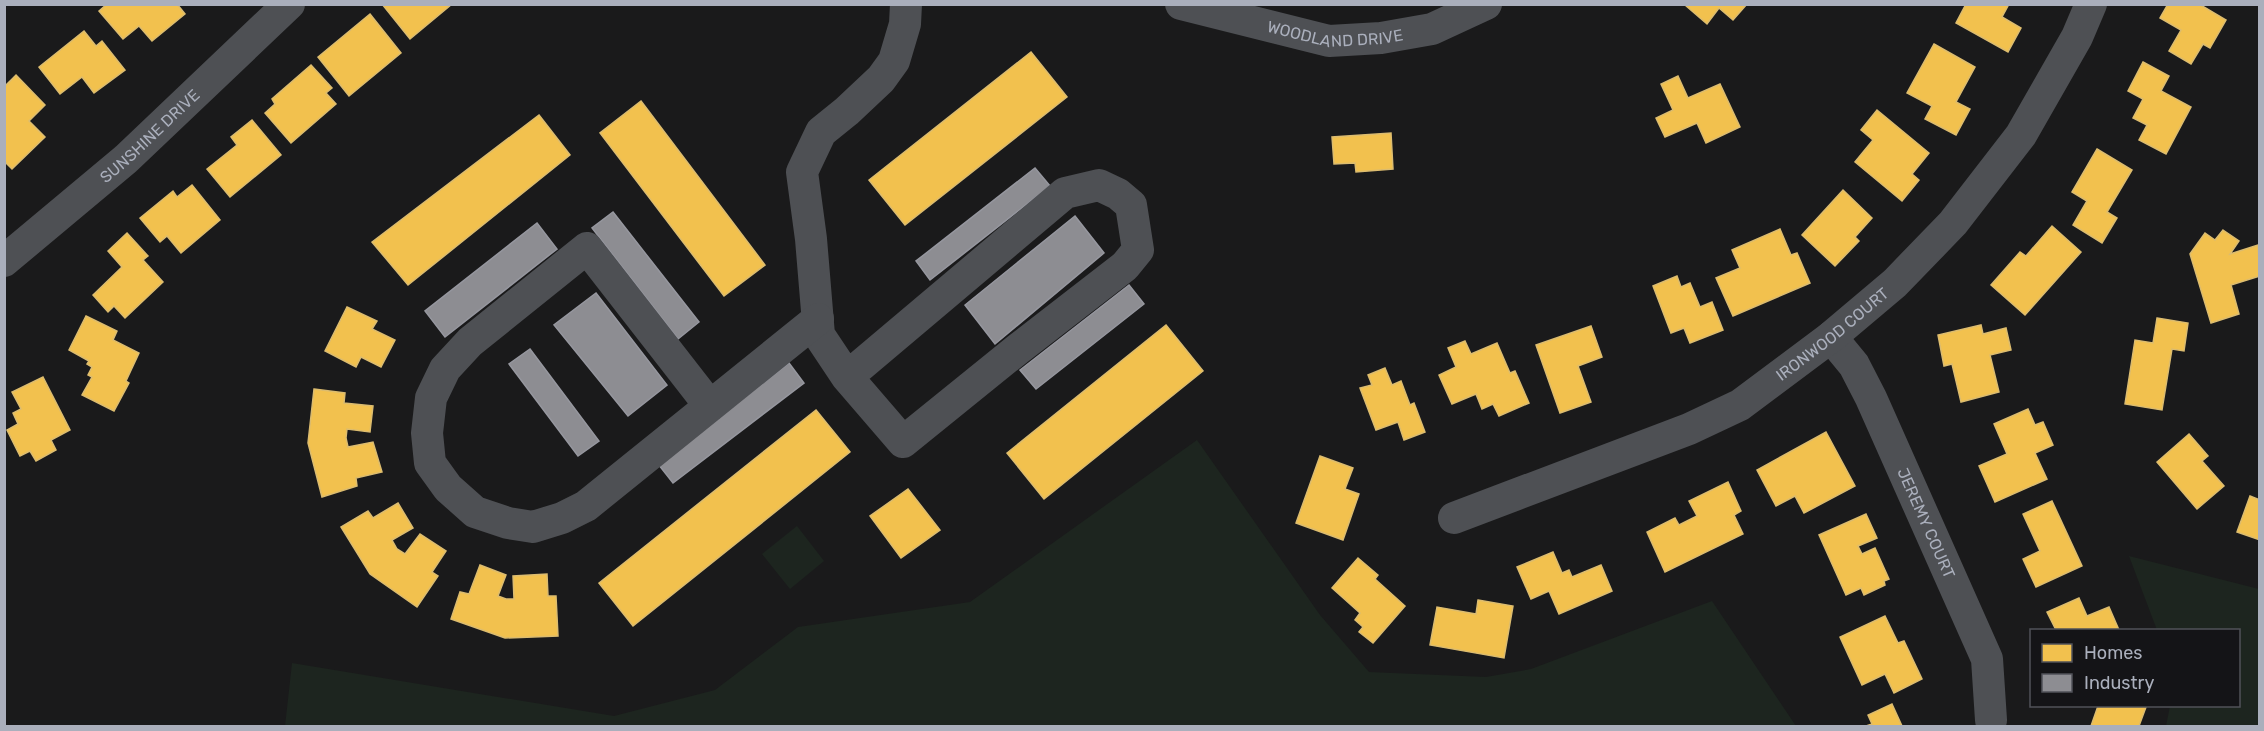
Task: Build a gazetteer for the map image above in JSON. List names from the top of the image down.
{
  "streets": {
    "street": [
      "WOODLAND DRIVE",
      "SUNSHINE DRIVE",
      "IRONWOOD COURT",
      "JEREMY COURT"
    ]
  },
  "crossings": [
    ["IRONWOOD COURT", "JEREMY COURT"]
  ],
  "legend": ["Homes", "Industry"]
}
